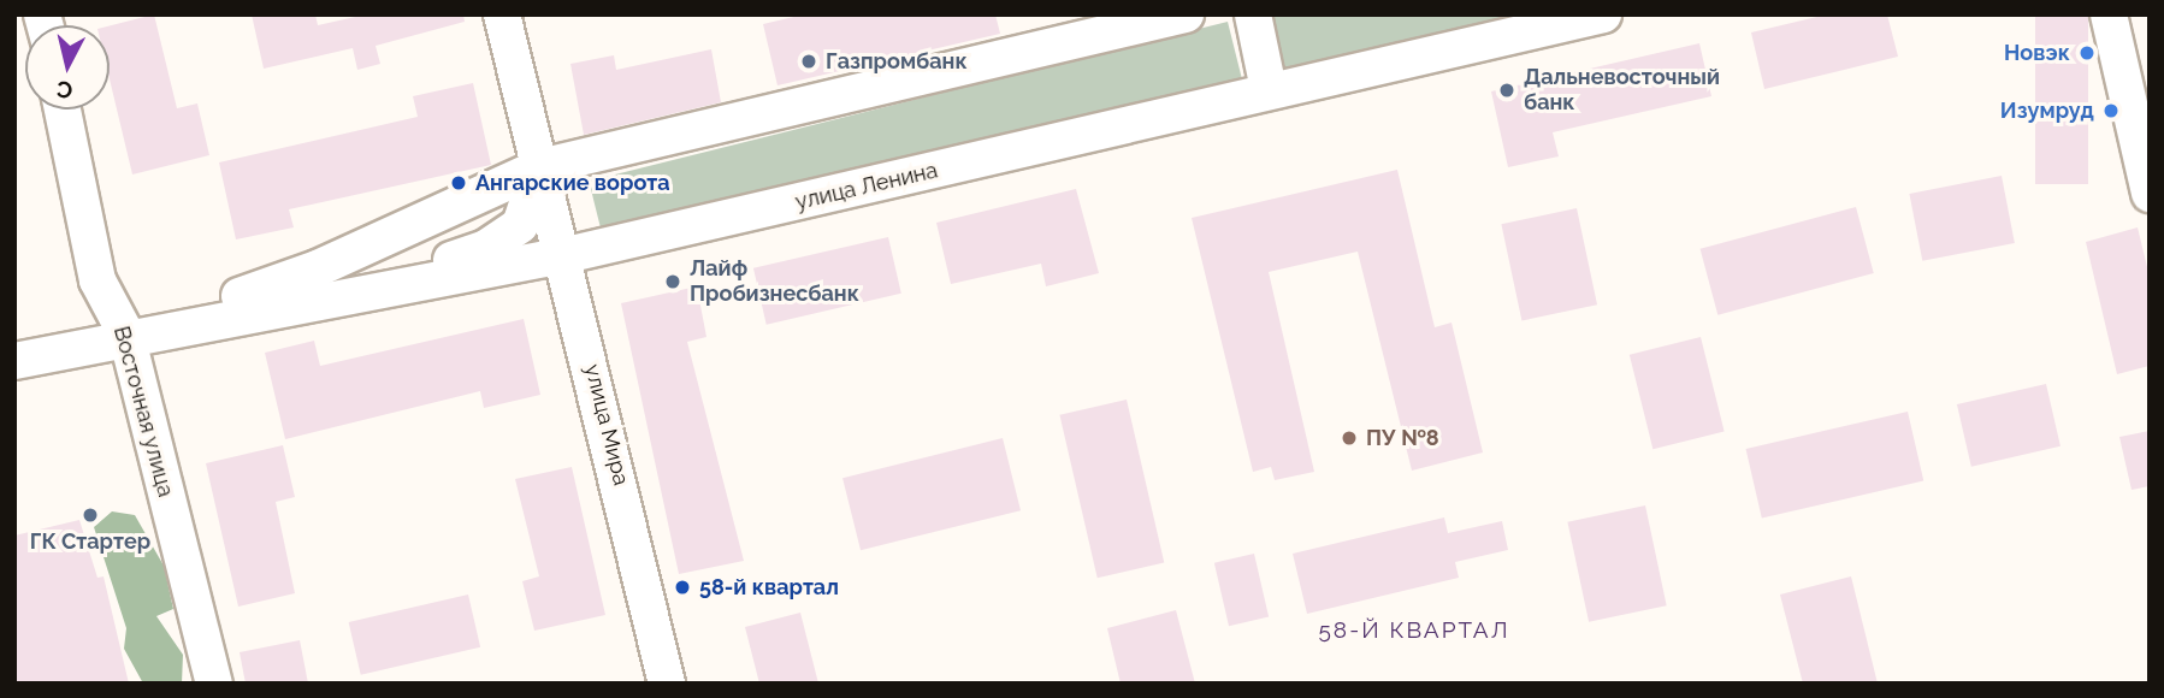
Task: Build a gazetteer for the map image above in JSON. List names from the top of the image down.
{
  "streets": {
    "street": ["улица Ленина", "Восточная улица", "улица Мира"]
  },
  "crossings": [
    ["улица Ленина", "Восточная улица"],
    ["улица Ленина", "улица Мира"]
  ],
  "districts": ["58-Й КВАРТАЛ"],
  "places": [
    "Новэк",
    "Газпромбанк",
    "Дальневосточный банк",
    "Изумруд",
    "Ангарские ворота",
    "Лайф Пробизнесбанк",
    "ПУ №8",
    "ГК Стартер",
    "58-й квартал"
  ],
  "north": "bottom"
}
